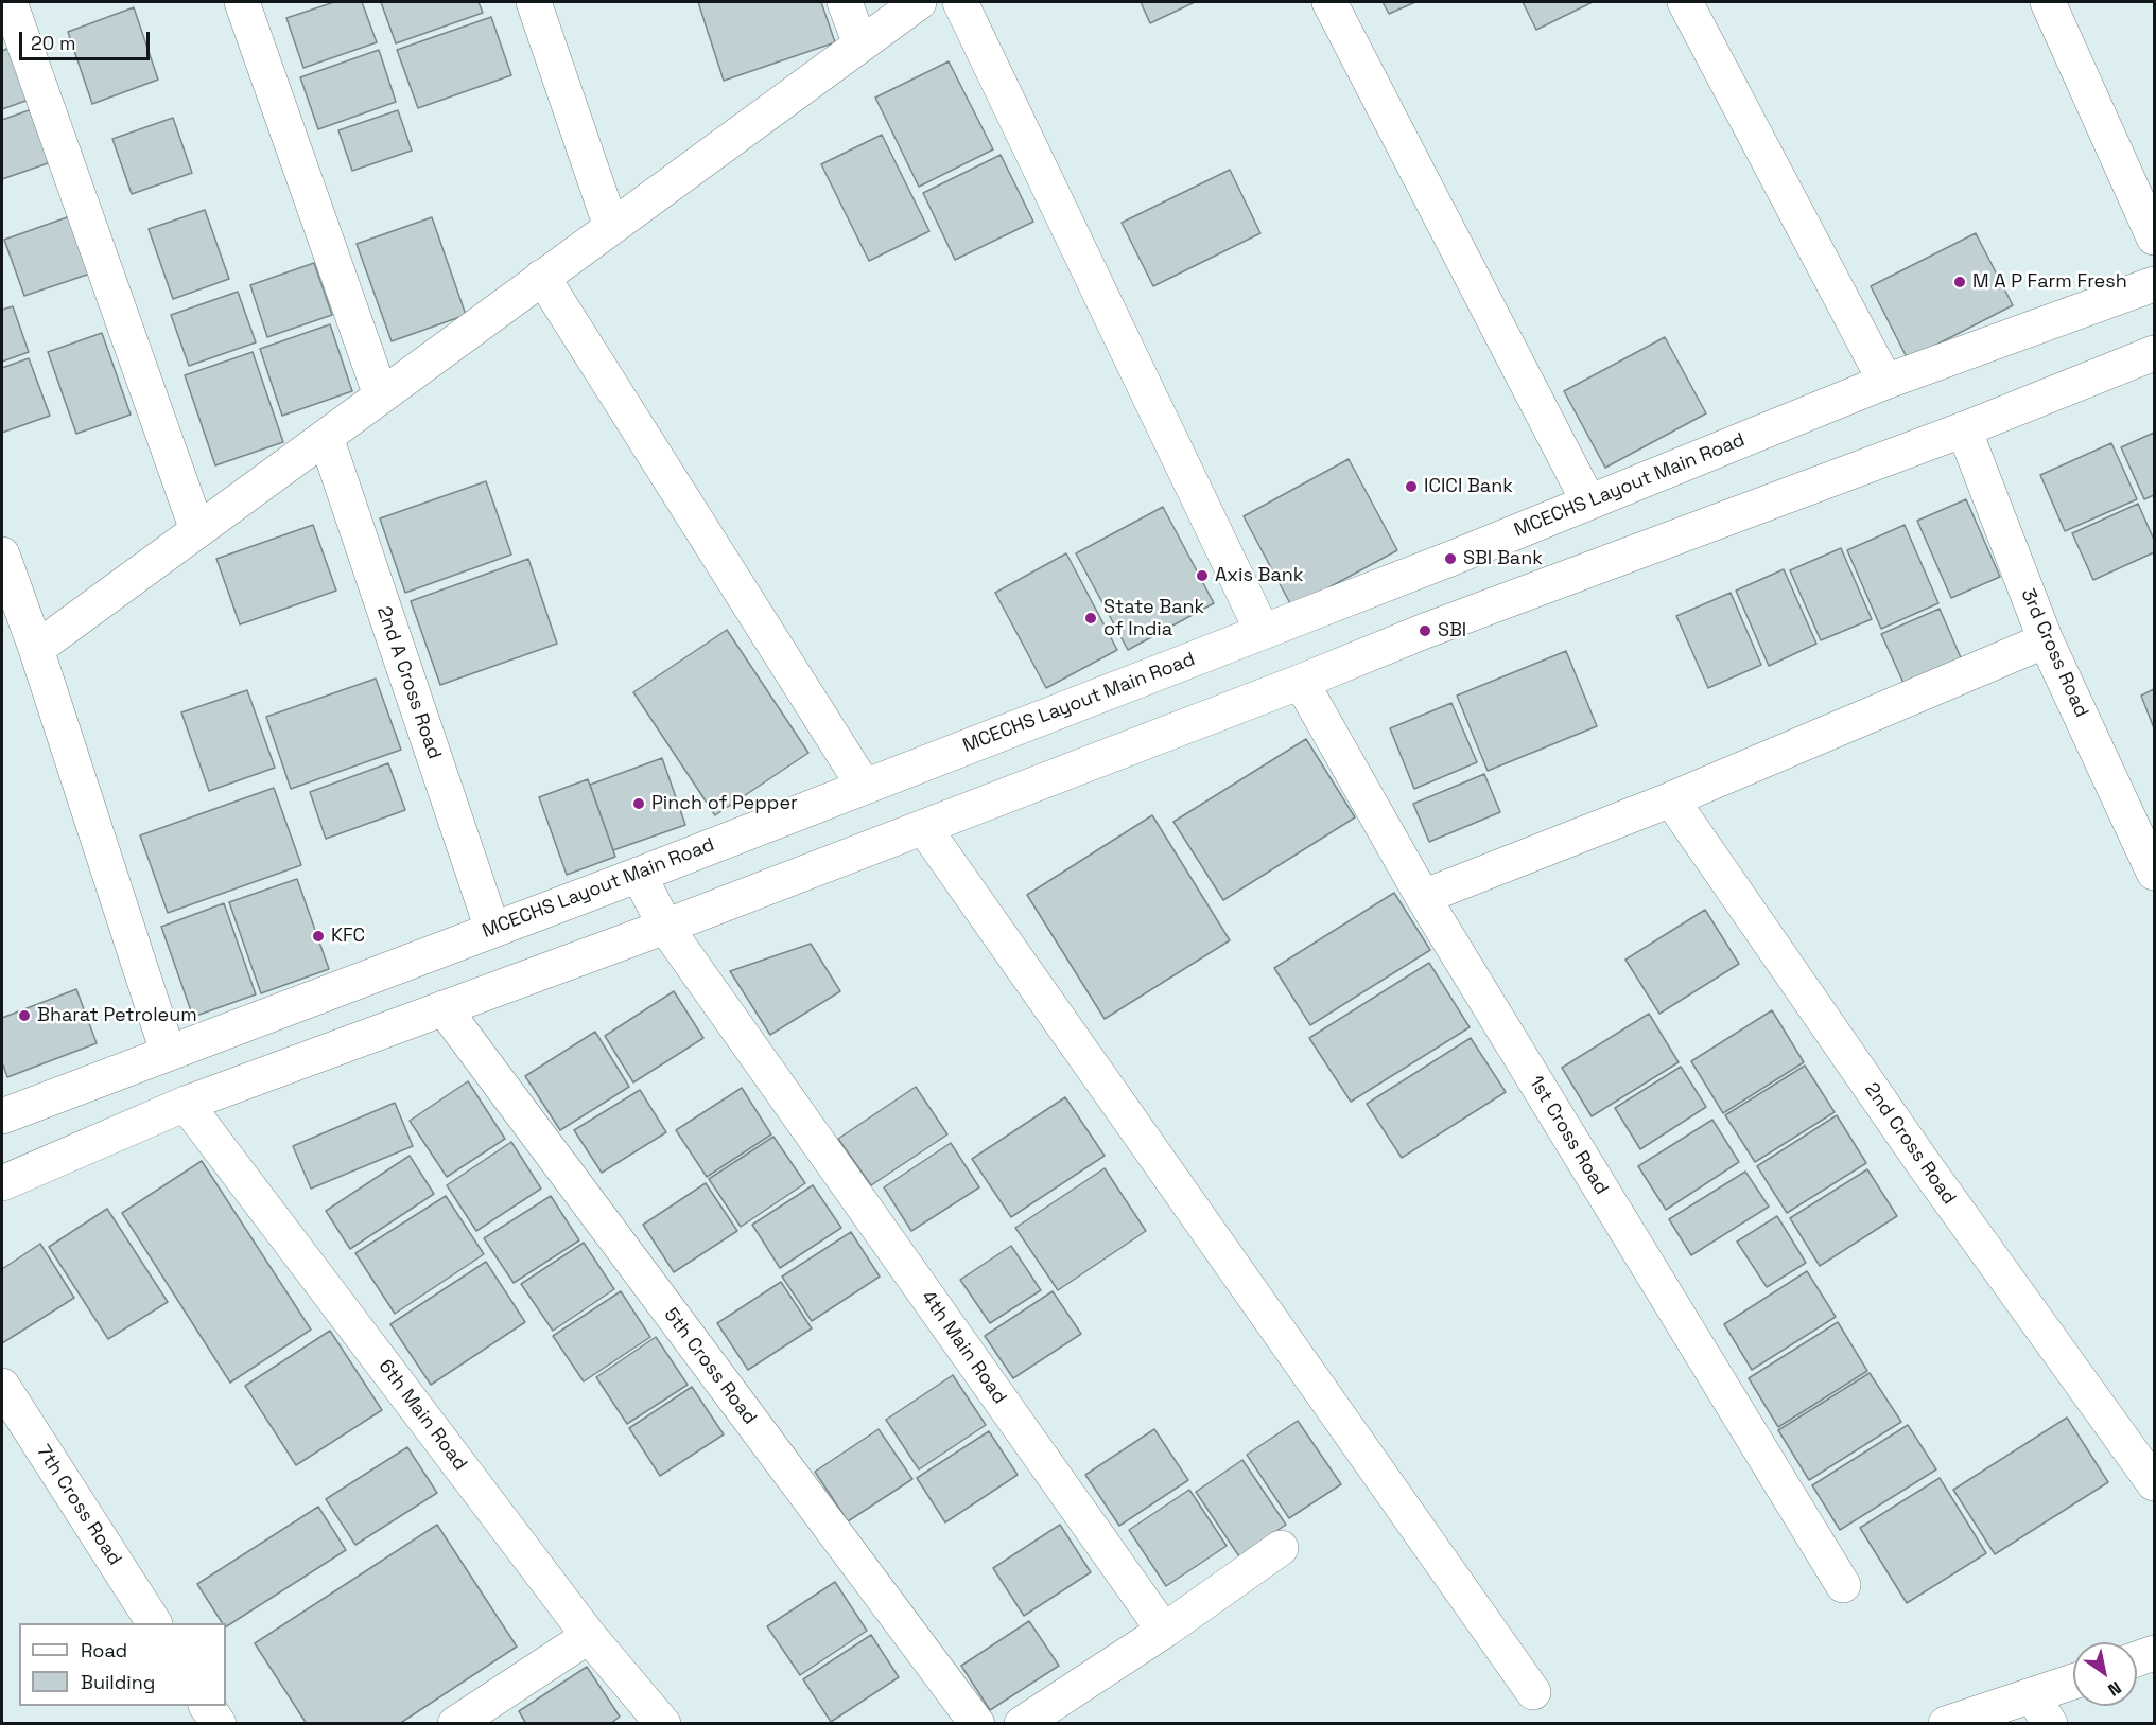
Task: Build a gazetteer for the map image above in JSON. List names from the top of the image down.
{
  "streets": {
    "street": [
      "MCECHS Layout Main Road",
      "3rd Cross Road",
      "2nd A Cross Road",
      "1st Cross Road",
      "2nd Cross Road",
      "4th Main Road",
      "5th Cross Road",
      "6th Main Road",
      "7th Cross Road"
    ]
  },
  "crossings": [
    ["MCECHS Layout Main Road", "2nd A Cross Road"],
    ["MCECHS Layout Main Road", "4th Main Road"]
  ],
  "places": [
    "M A P Farm Fresh",
    "ICICI Bank",
    "SBI Bank",
    "Axis Bank",
    "State Bank of India",
    "SBI",
    "Pinch of Pepper",
    "KFC",
    "Bharat Petroleum"
  ],
  "legend": ["Road", "Building"],
  "scale_bar": "20 m",
  "north": "bottom right"
}
